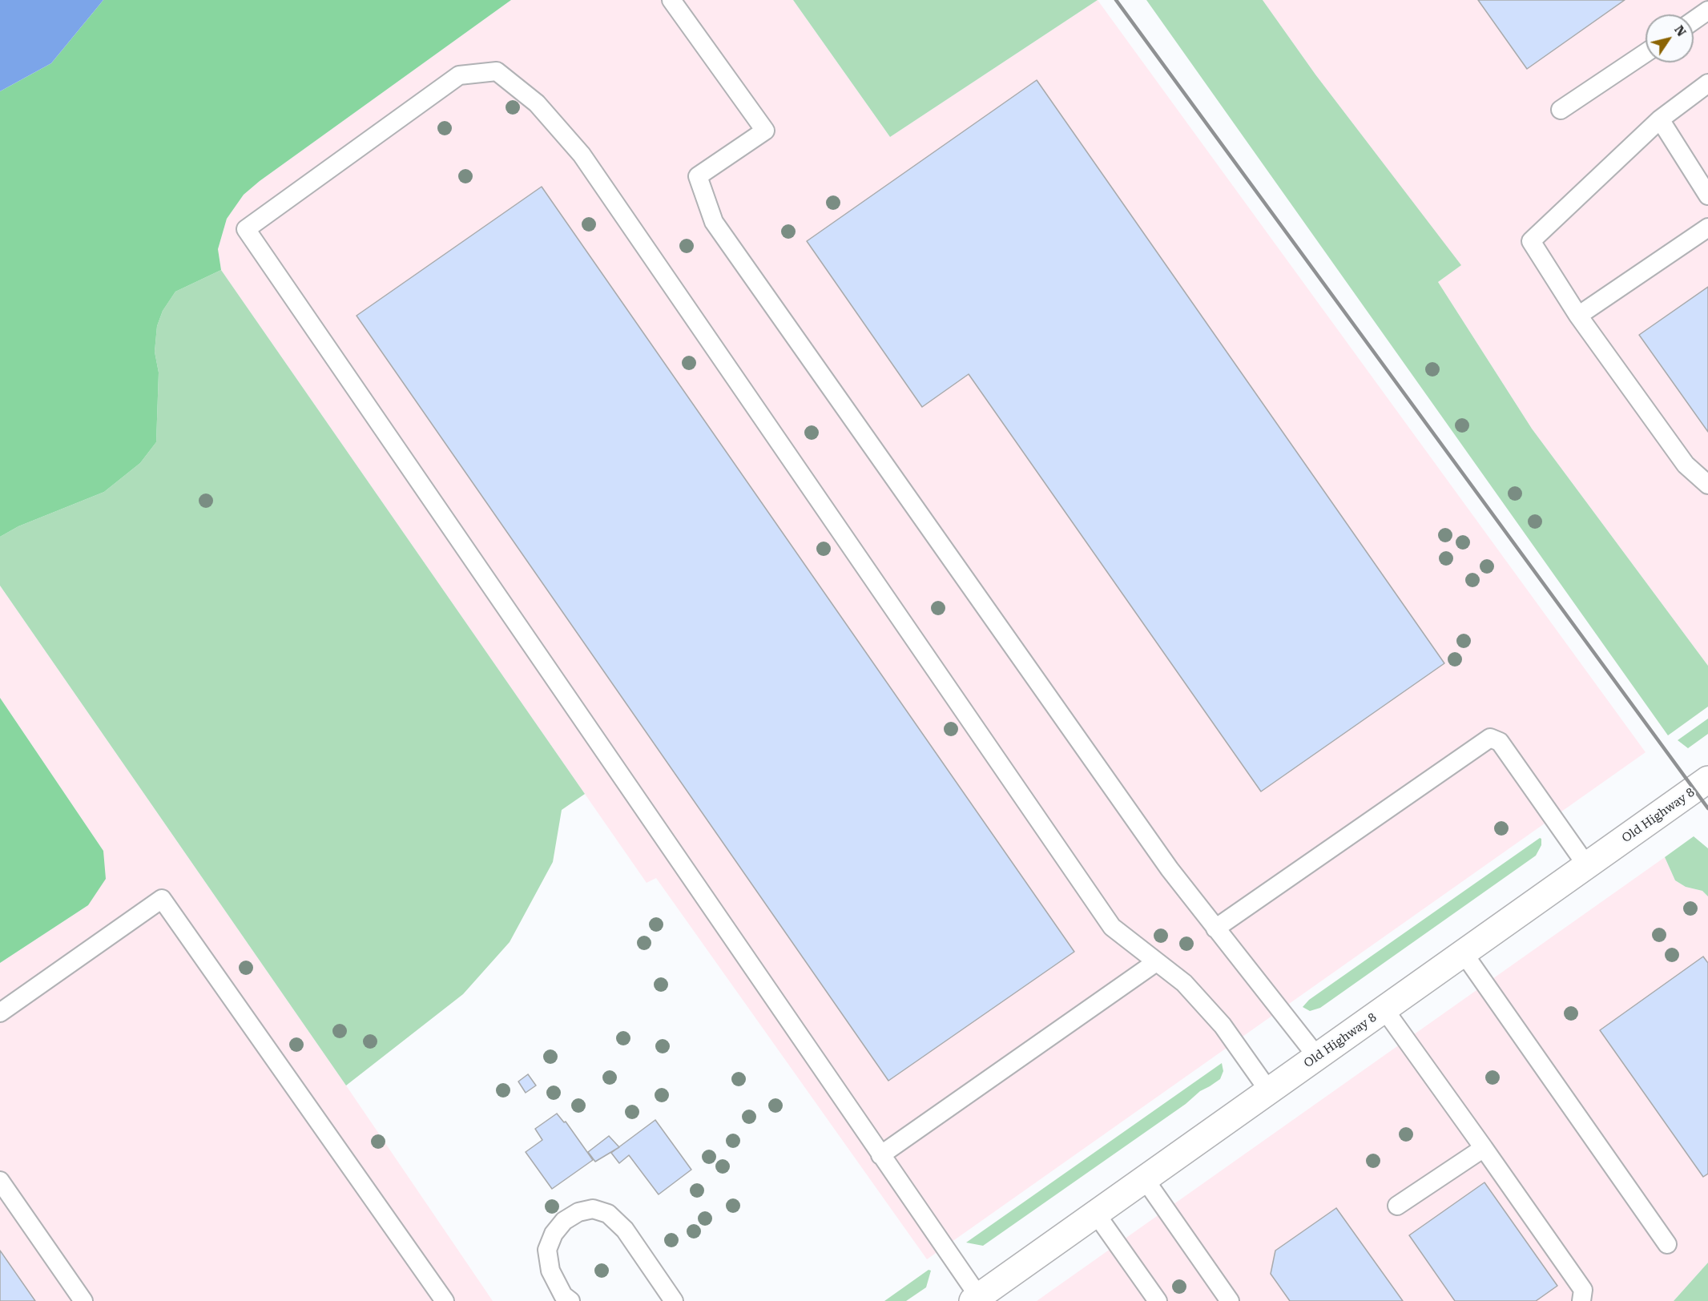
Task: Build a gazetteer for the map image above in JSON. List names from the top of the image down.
{
  "streets": {
    "street": ["Old Highway 8"]
  },
  "north": "top right"
}
